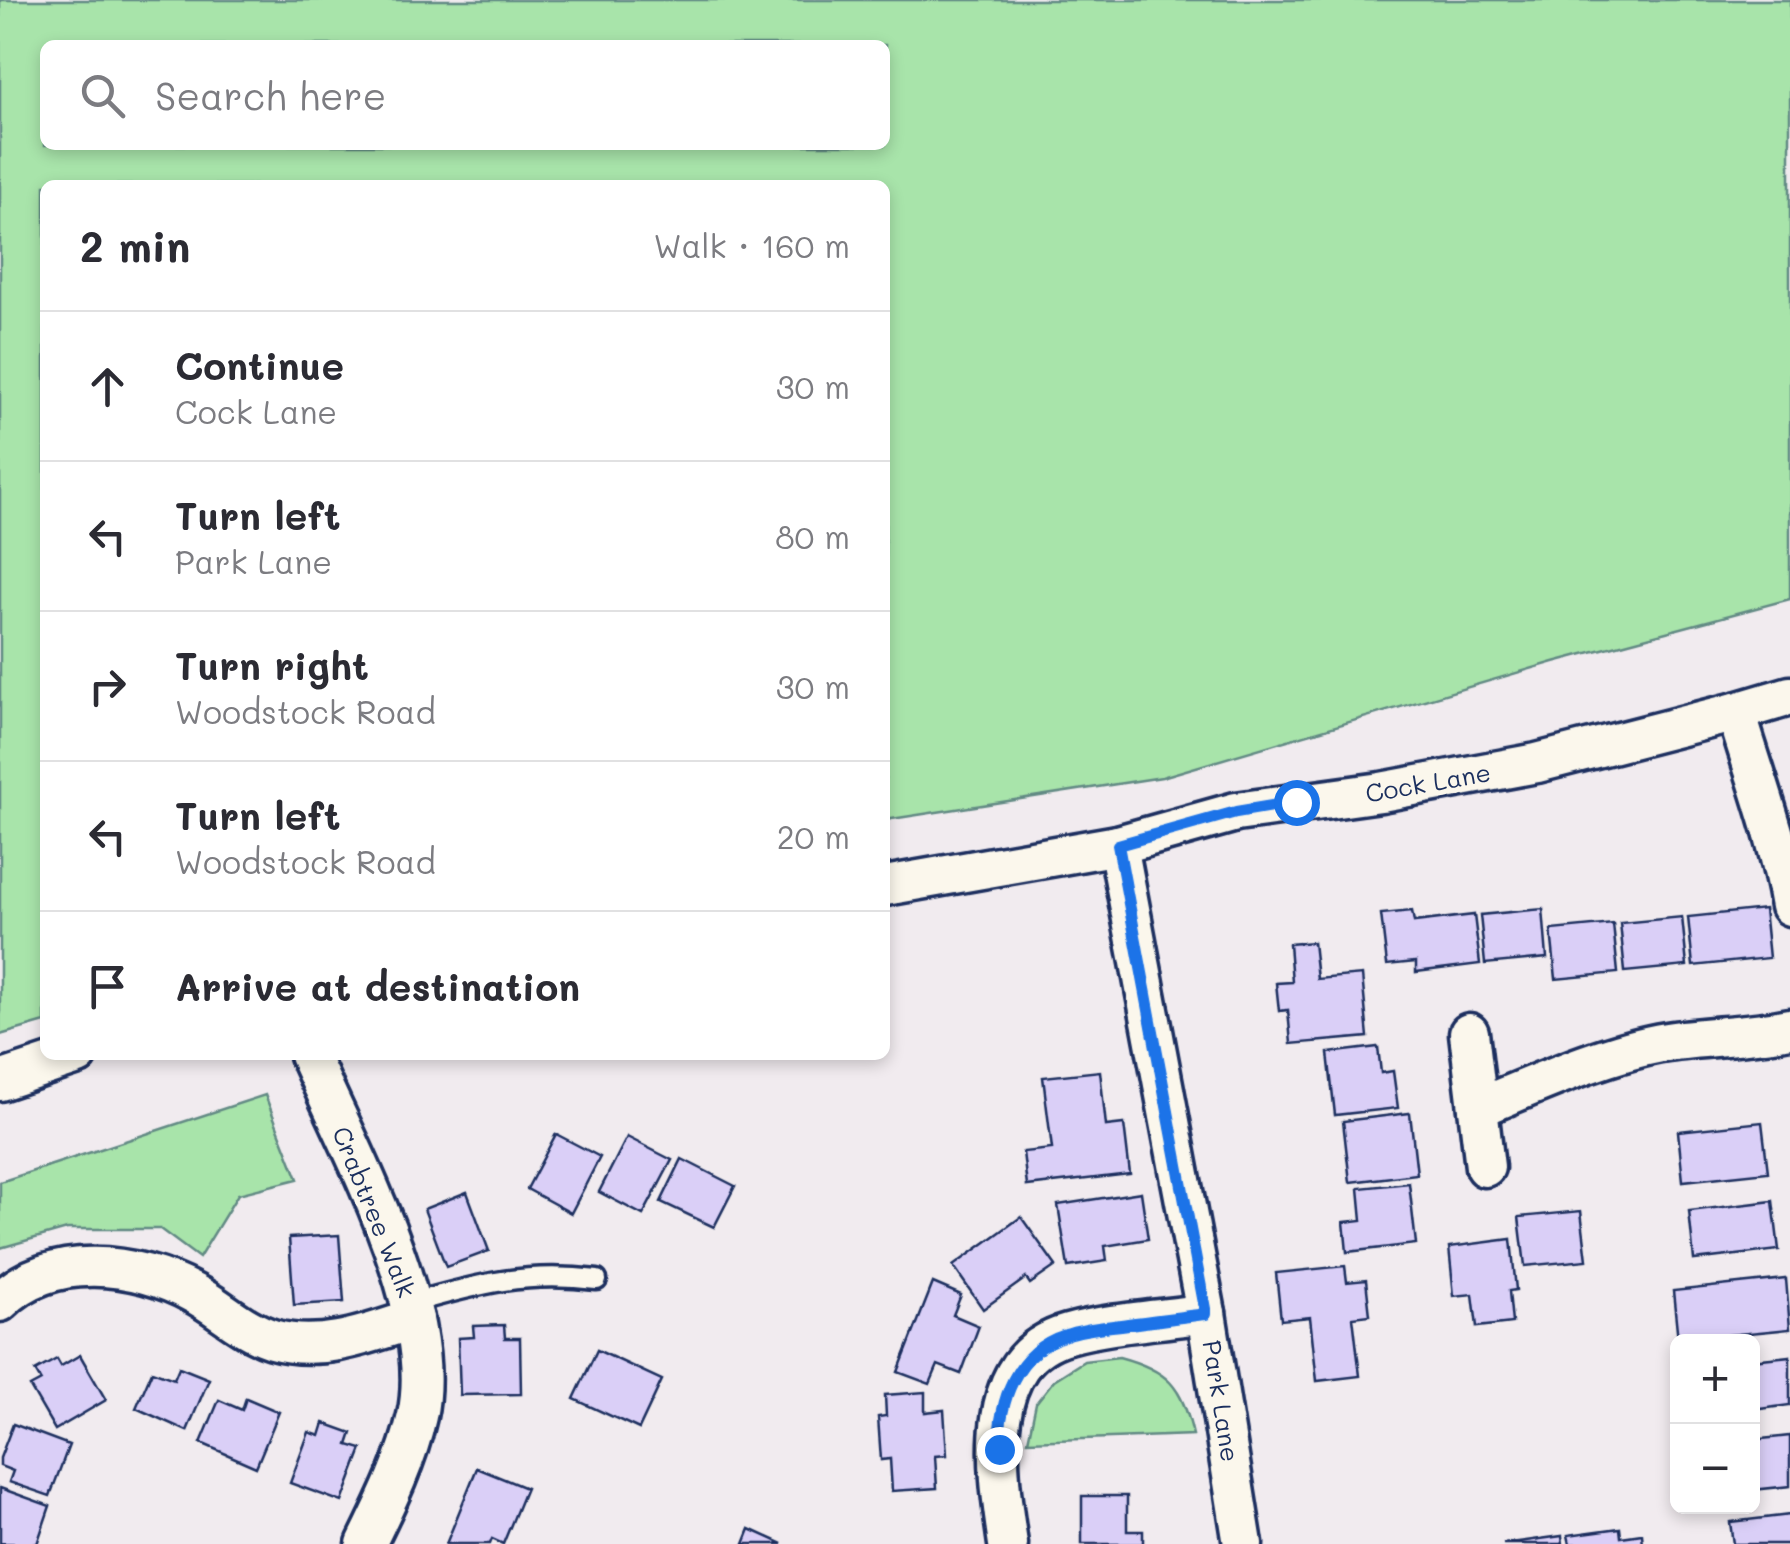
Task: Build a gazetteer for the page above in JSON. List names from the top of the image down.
{
  "streets": {
    "street": ["Cock Lane", "Crabtree Walk", "Park Lane"]
  },
  "crossings": [
    ["Cock Lane", "Park Lane"]
  ],
  "page": {
    "search": "Search here",
    "heading": ["2 min", "Walk · 160 m"],
    "list": [
      ["Continue", "Cock Lane", "30 m"],
      ["Turn left", "Park Lane", "80 m"],
      ["Turn right", "Woodstock Road", "30 m"],
      ["Turn left", "Woodstock Road", "20 m"],
      "Arrive at destination"
    ],
    "map_buttons": ["+", "−"]
  }
}
